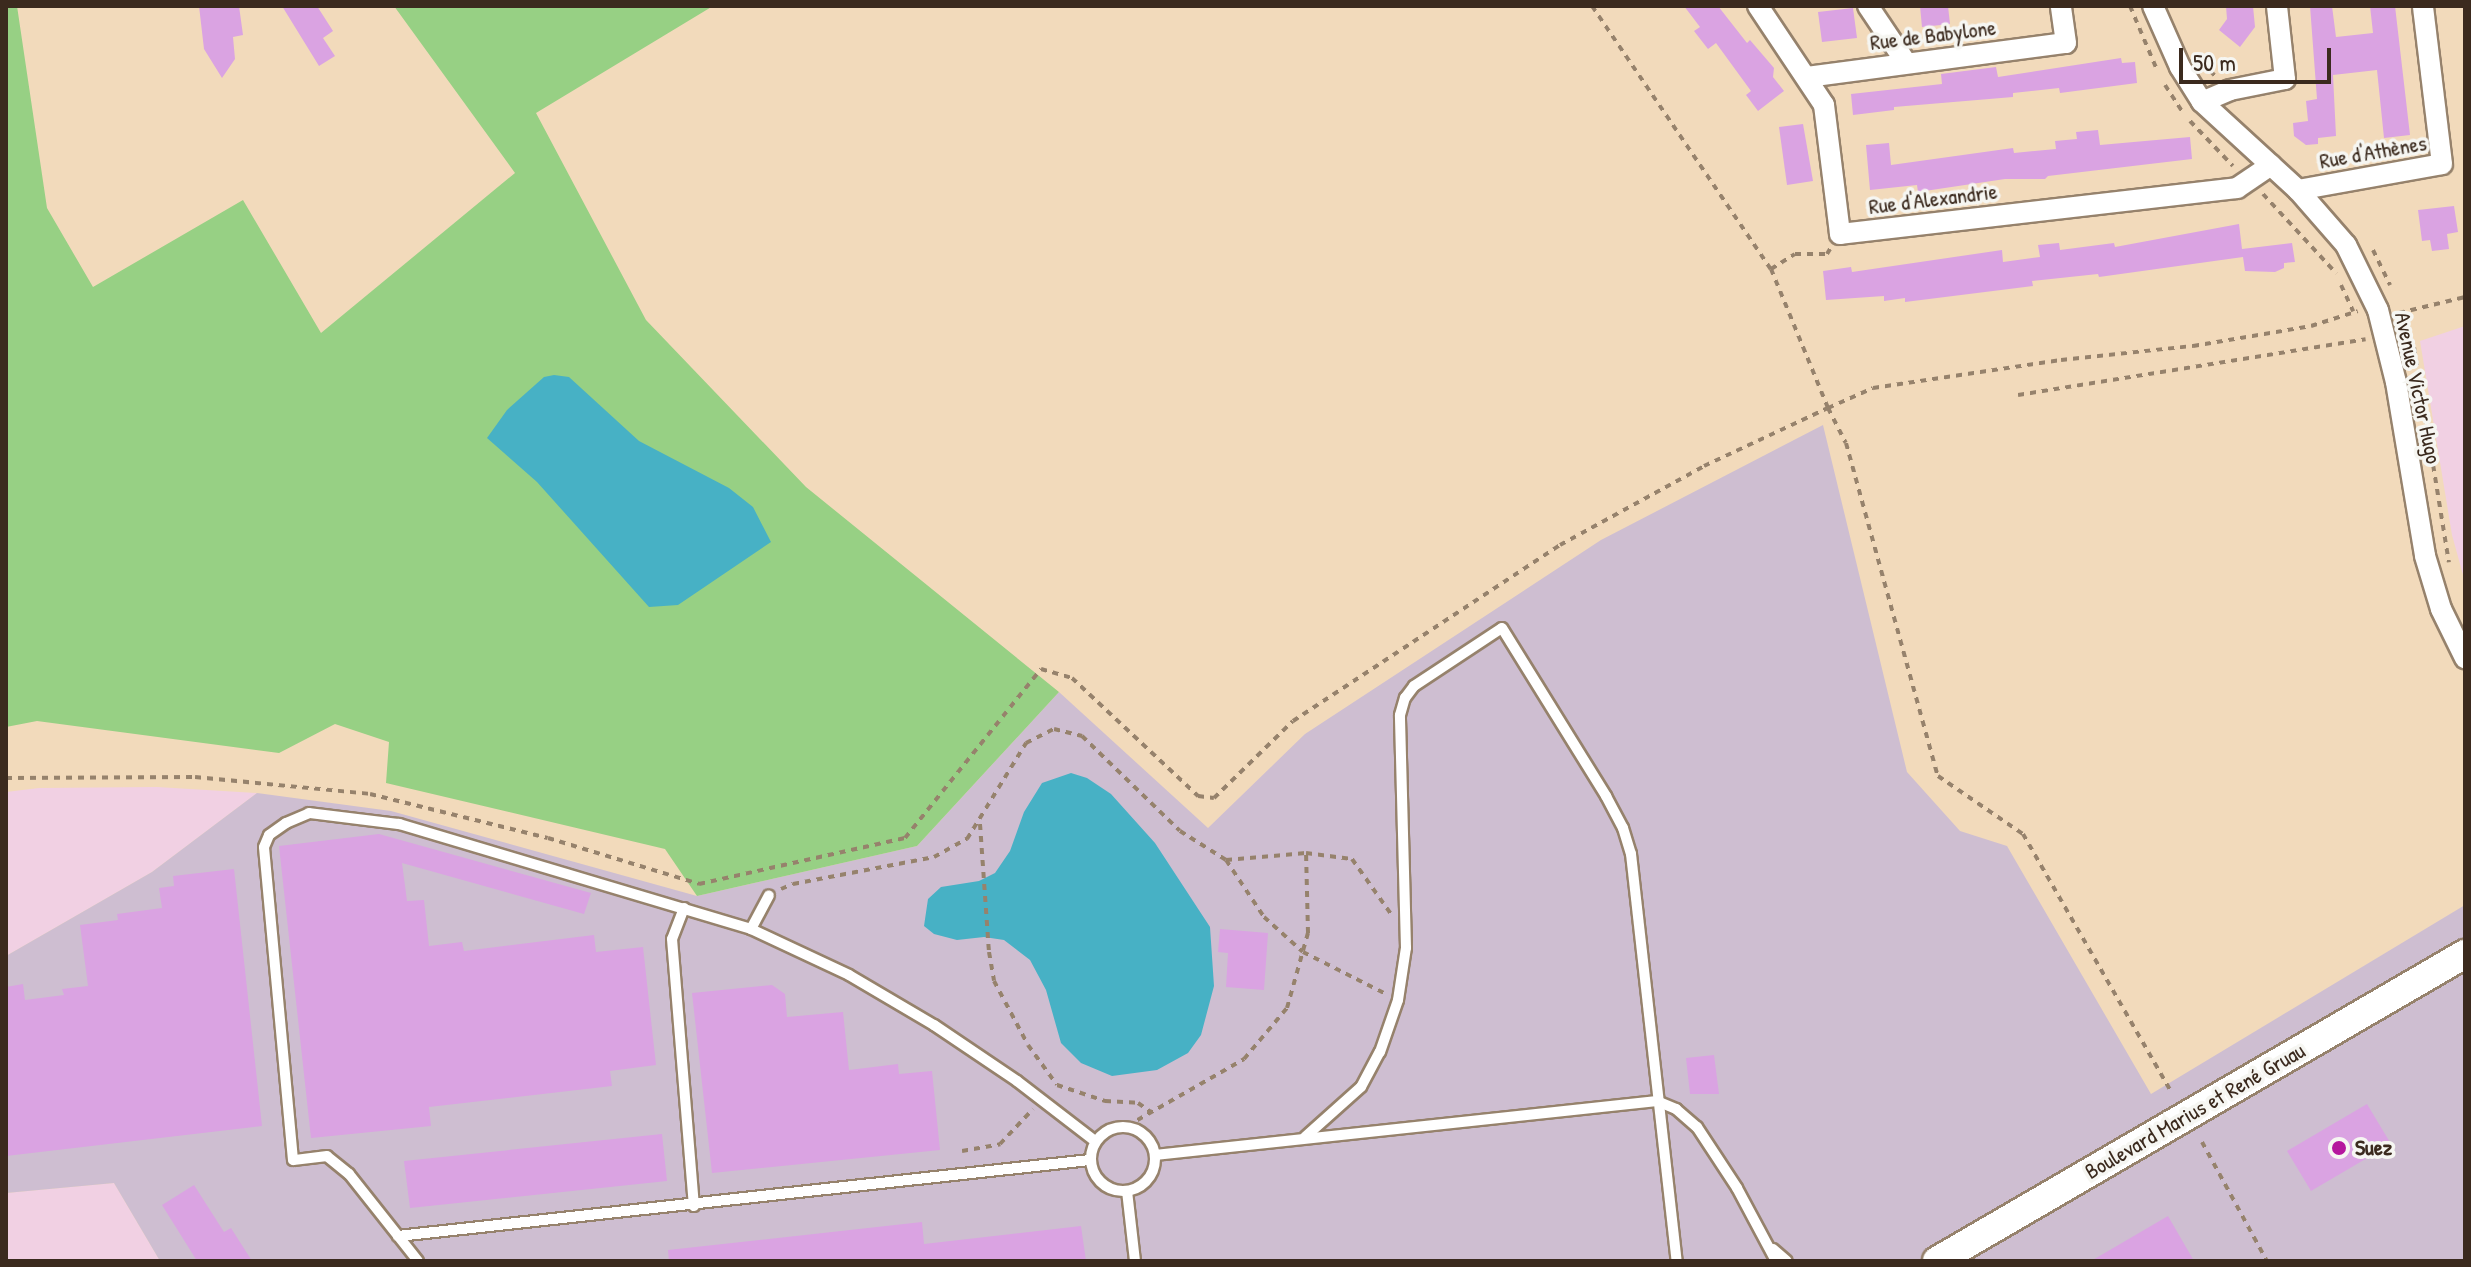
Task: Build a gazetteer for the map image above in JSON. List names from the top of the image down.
{
  "streets": {
    "main road": ["Boulevard Marius et René Gruau"],
    "street": [
      "Rue de Babylone",
      "Rue d'Athènes",
      "Rue d'Alexandrie",
      "Avenue Victor Hugo"
    ]
  },
  "crossings": [
    ["Rue de Babylone", "Rue d'Alexandrie"],
    ["Rue d'Athènes", "Avenue Victor Hugo"],
    ["Rue d'Alexandrie", "Avenue Victor Hugo"]
  ],
  "places": ["Suez"],
  "scale_bar": "50 m"
}
